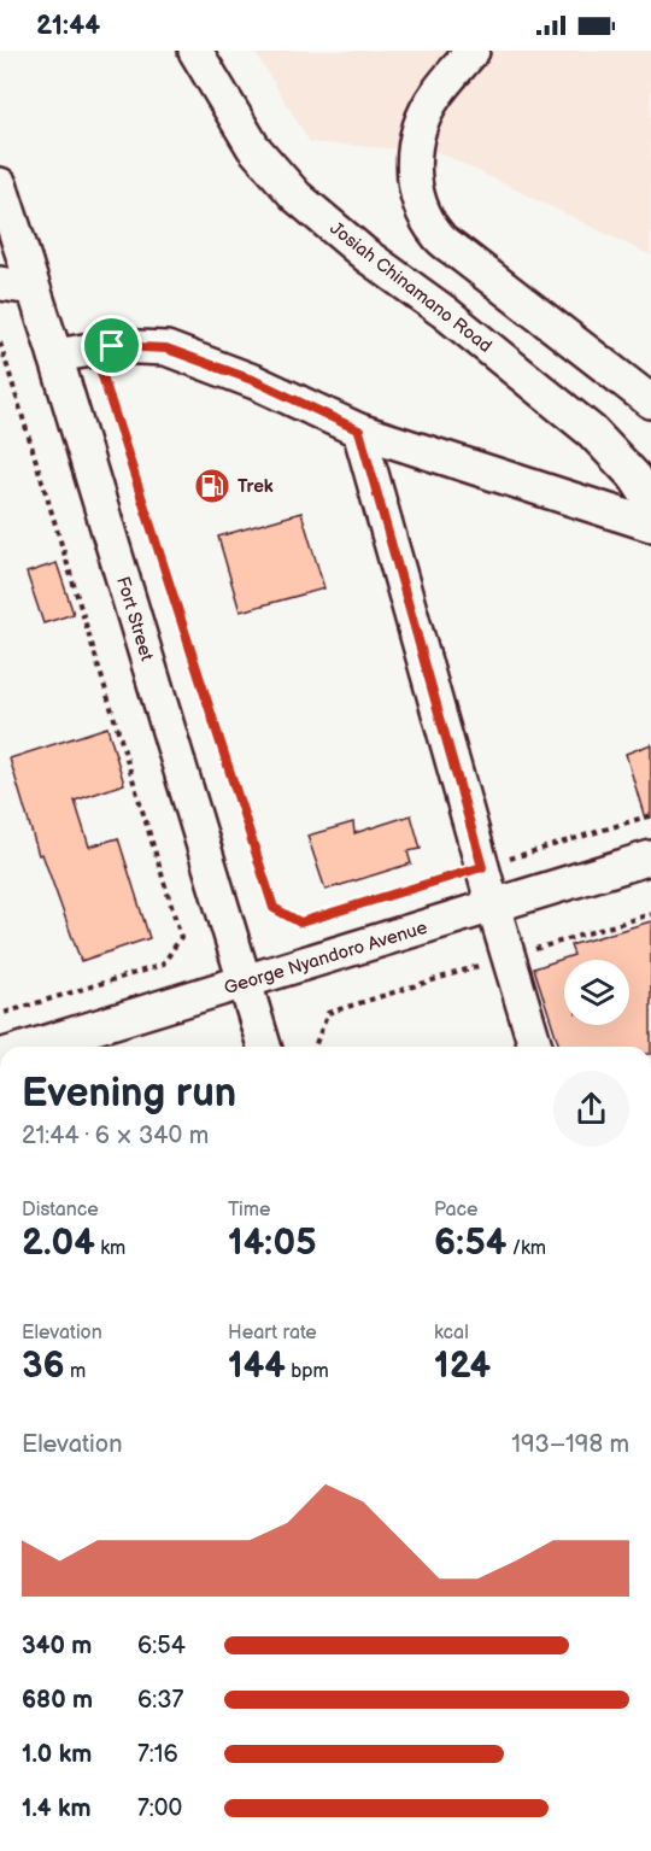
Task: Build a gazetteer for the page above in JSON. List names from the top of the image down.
{
  "streets": {
    "street": ["Josiah Chinamano Road", "Fort Street", "George Nyandoro Avenue"]
  },
  "crossings": [
    ["Fort Street", "George Nyandoro Avenue"]
  ],
  "places": {
    "fuel station": ["Trek"]
  },
  "page": {
    "status": "21:44",
    "heading": ["Evening run", "21:44 · 6 × 340 m"],
    "stats": [
      ["Distance", "2.04 km"],
      ["Time", "14:05"],
      ["Pace", "6:54 /km"],
      ["Elevation", "36 m"],
      ["Heart rate", "144 bpm"],
      ["kcal", "124"]
    ],
    "chart": ["Elevation", "193–198 m"],
    "list": [
      {
        "name": "340 m",
        "note": "6:54"
      },
      {
        "name": "680 m",
        "note": "6:37"
      },
      {
        "name": "1.0 km",
        "note": "7:16"
      },
      {
        "name": "1.4 km",
        "note": "7:00"
      }
    ]
  }
}
